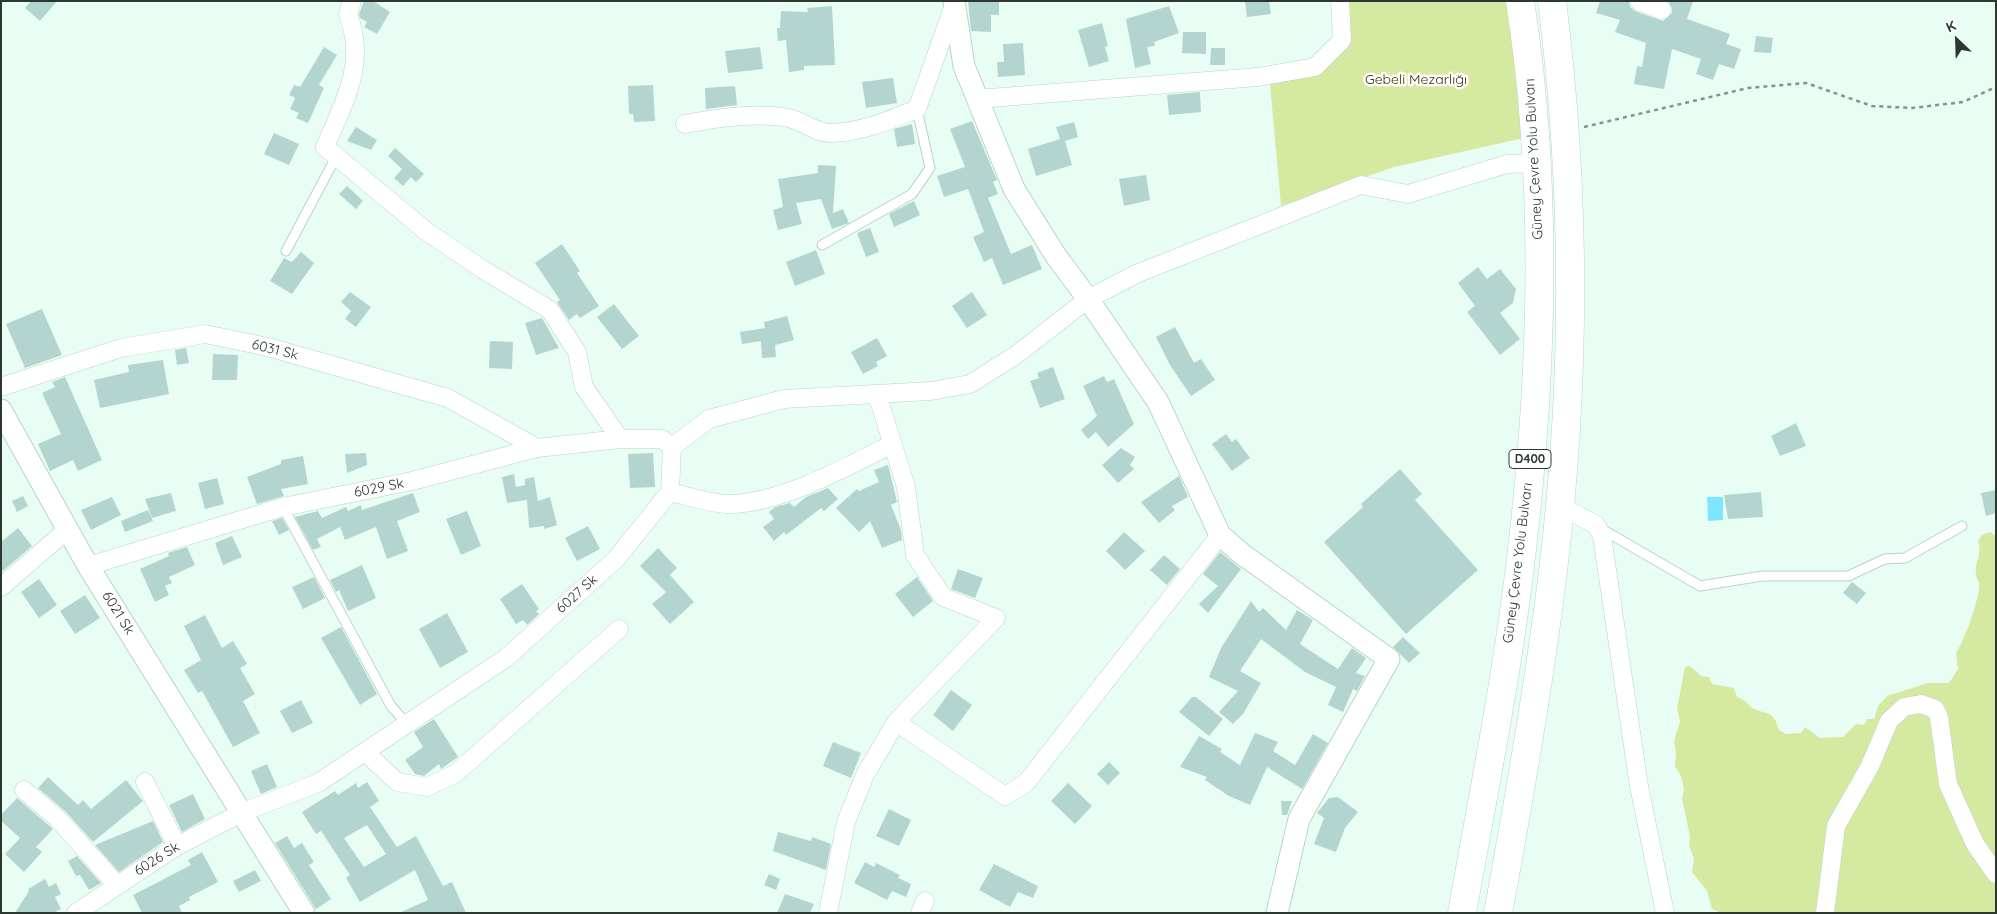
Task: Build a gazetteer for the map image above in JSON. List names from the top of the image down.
{
  "streets": {
    "highway": ["Güney Çevre Yolu Bulvarı", "D400"],
    "street": [
      "6031 Sk",
      "6029 Sk",
      "6027 Sk",
      "6021 Sk",
      "6026 Sk"
    ]
  },
  "crossings": [
    ["6031 Sk", "6029 Sk"],
    ["6029 Sk", "6021 Sk"],
    ["6027 Sk", "6021 Sk"],
    ["6027 Sk", "6026 Sk"],
    ["6021 Sk", "6026 Sk"]
  ],
  "parks": ["Gebeli Mezarlığı"],
  "north": "top left"
}
